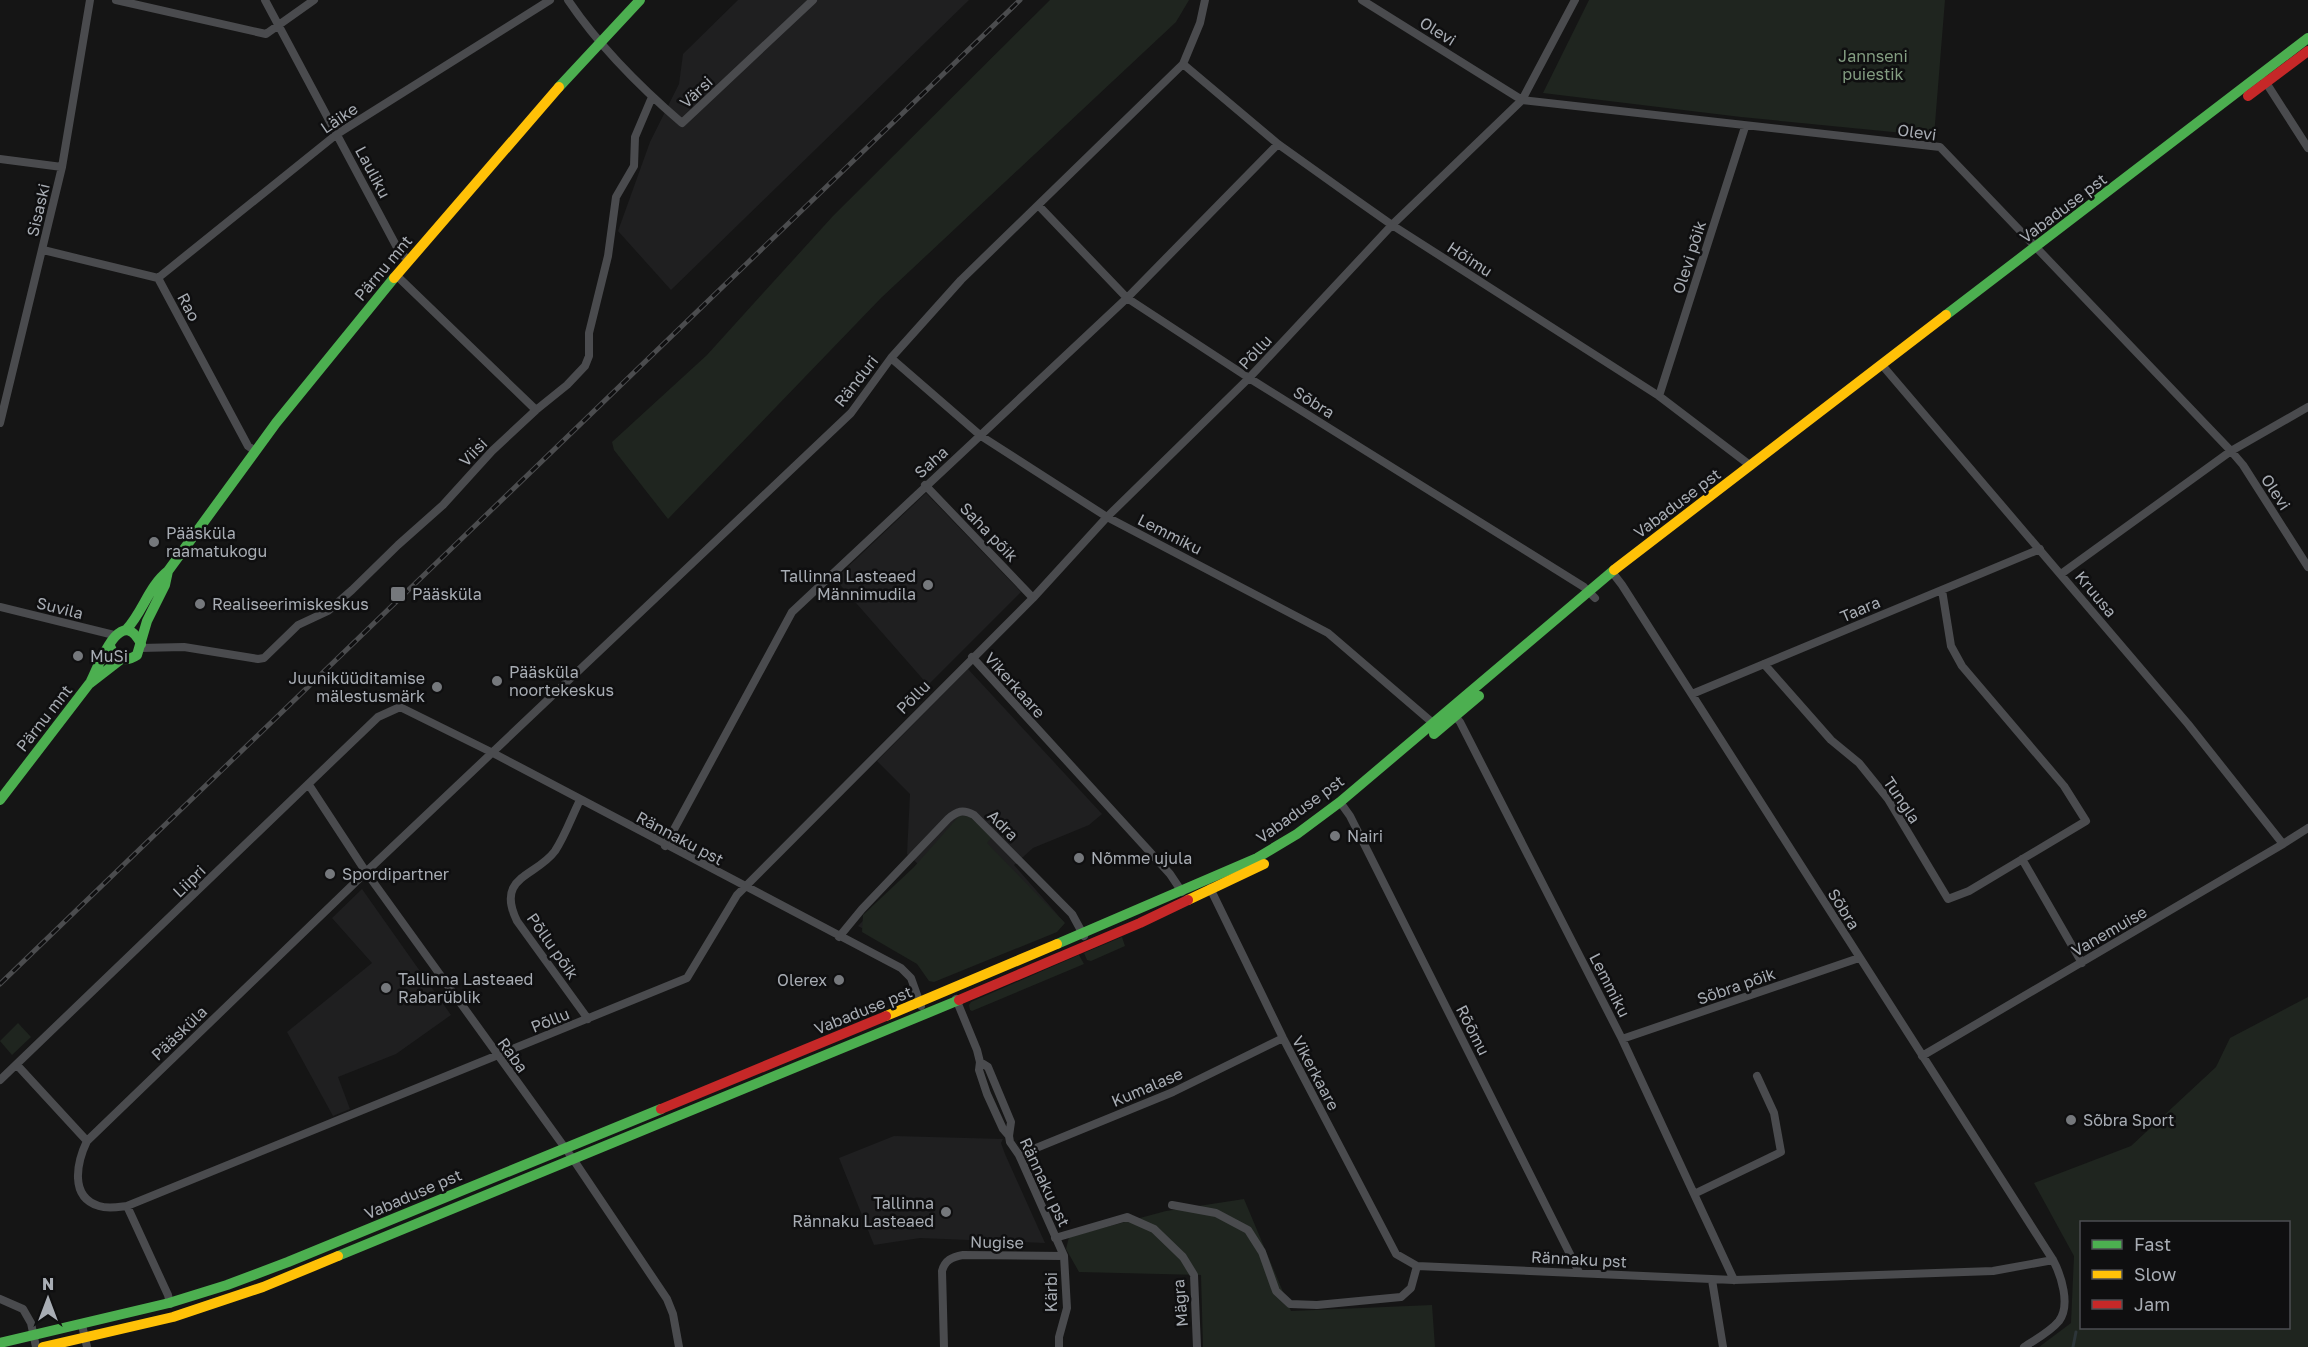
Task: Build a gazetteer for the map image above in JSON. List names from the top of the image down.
{
  "streets": {
    "main road": ["Vabaduse pst", "Pärnu mnt"],
    "street": [
      "Olevi",
      "Värsi",
      "Läike",
      "Lauliku",
      "Sisaski",
      "Olevi põik",
      "Hõimu",
      "Rao",
      "Põllu",
      "Ränduri",
      "Sõbra",
      "Viisi",
      "Saha",
      "Saha põik",
      "Lemmiku",
      "Kruusa",
      "Suvila",
      "Taara",
      "Vikerkaare",
      "Tungla",
      "Adra",
      "Rännaku pst",
      "Liipri",
      "Vanemuise",
      "Põllu põik",
      "Sõbra põik",
      "Rõõmu",
      "Pääsküla",
      "Raba",
      "Kumalase",
      "Nugise",
      "Kärbi",
      "Mägra"
    ]
  },
  "crossings": [
    ["Olevi", "Vabaduse pst"],
    ["Olevi", "Olevi põik"],
    ["Olevi", "Põllu"],
    ["Värsi", "Pärnu mnt"],
    ["Värsi", "Viisi"],
    ["Läike", "Lauliku"],
    ["Läike", "Rao"],
    ["Lauliku", "Pärnu mnt"],
    ["Vabaduse pst", "Hõimu"],
    ["Vabaduse pst", "Sõbra"],
    ["Vabaduse pst", "Lemmiku"],
    ["Vabaduse pst", "Kruusa"],
    ["Vabaduse pst", "Vikerkaare"],
    ["Vabaduse pst", "Adra"],
    ["Vabaduse pst", "Rännaku pst"],
    ["Vabaduse pst", "Rõõmu"],
    ["Vabaduse pst", "Raba"],
    ["Olevi põik", "Hõimu"],
    ["Hõimu", "Põllu"],
    ["Hõimu", "Ränduri"],
    ["Hõimu", "Saha"],
    ["Pärnu mnt", "Rao"],
    ["Pärnu mnt", "Viisi"],
    ["Pärnu mnt", "Suvila"],
    ["Põllu", "Sõbra"],
    ["Põllu", "Saha põik"],
    ["Põllu", "Lemmiku"],
    ["Põllu", "Vikerkaare"],
    ["Põllu", "Rännaku pst"],
    ["Põllu", "Põllu põik"],
    ["Põllu", "Pääsküla"],
    ["Põllu", "Raba"],
    ["Ränduri", "Sõbra"],
    ["Ränduri", "Lemmiku"],
    ["Ränduri", "Rännaku pst"],
    ["Ränduri", "Pääsküla"],
    ["Sõbra", "Saha"],
    ["Sõbra", "Taara"],
    ["Sõbra", "Rännaku pst"],
    ["Sõbra", "Vanemuise"],
    ["Sõbra", "Sõbra põik"],
    ["Viisi", "Suvila"],
    ["Saha", "Saha põik"],
    ["Saha", "Lemmiku"],
    ["Saha", "Rännaku pst"],
    ["Lemmiku", "Rännaku pst"],
    ["Lemmiku", "Sõbra põik"],
    ["Kruusa", "Taara"],
    ["Kruusa", "Vanemuise"],
    ["Taara", "Tungla"],
    ["Vikerkaare", "Rännaku pst"],
    ["Vikerkaare", "Kumalase"],
    ["Adra", "Rännaku pst"],
    ["Rännaku pst", "Liipri"],
    ["Rännaku pst", "Põllu põik"],
    ["Rännaku pst", "Rõõmu"],
    ["Rännaku pst", "Pääsküla"],
    ["Rännaku pst", "Kumalase"],
    ["Rännaku pst", "Kärbi"],
    ["Rännaku pst", "Mägra"],
    ["Liipri", "Raba"],
    ["Pääsküla", "Raba"],
    ["Nugise", "Kärbi"]
  ],
  "parks": ["Jannseni puiestik"],
  "places": {
    "other": [
      "Pääsküla raamatukogu",
      "Tallinna Lasteaed Männimudila",
      "Realiseerimiskeskus",
      "MuSi",
      "Pääsküla noortekeskus",
      "Juuniküüditamise mälestusmärk",
      "Nairi",
      "Nõmme ujula",
      "Spordipartner",
      "Olerex",
      "Tallinna Lasteaed Rabarüblik",
      "Sõbra Sport",
      "Tallinna Rännaku Lasteaed"
    ],
    "transit": ["Pääsküla"]
  },
  "legend": ["Fast", "Slow", "Jam"],
  "north": "top"
}
